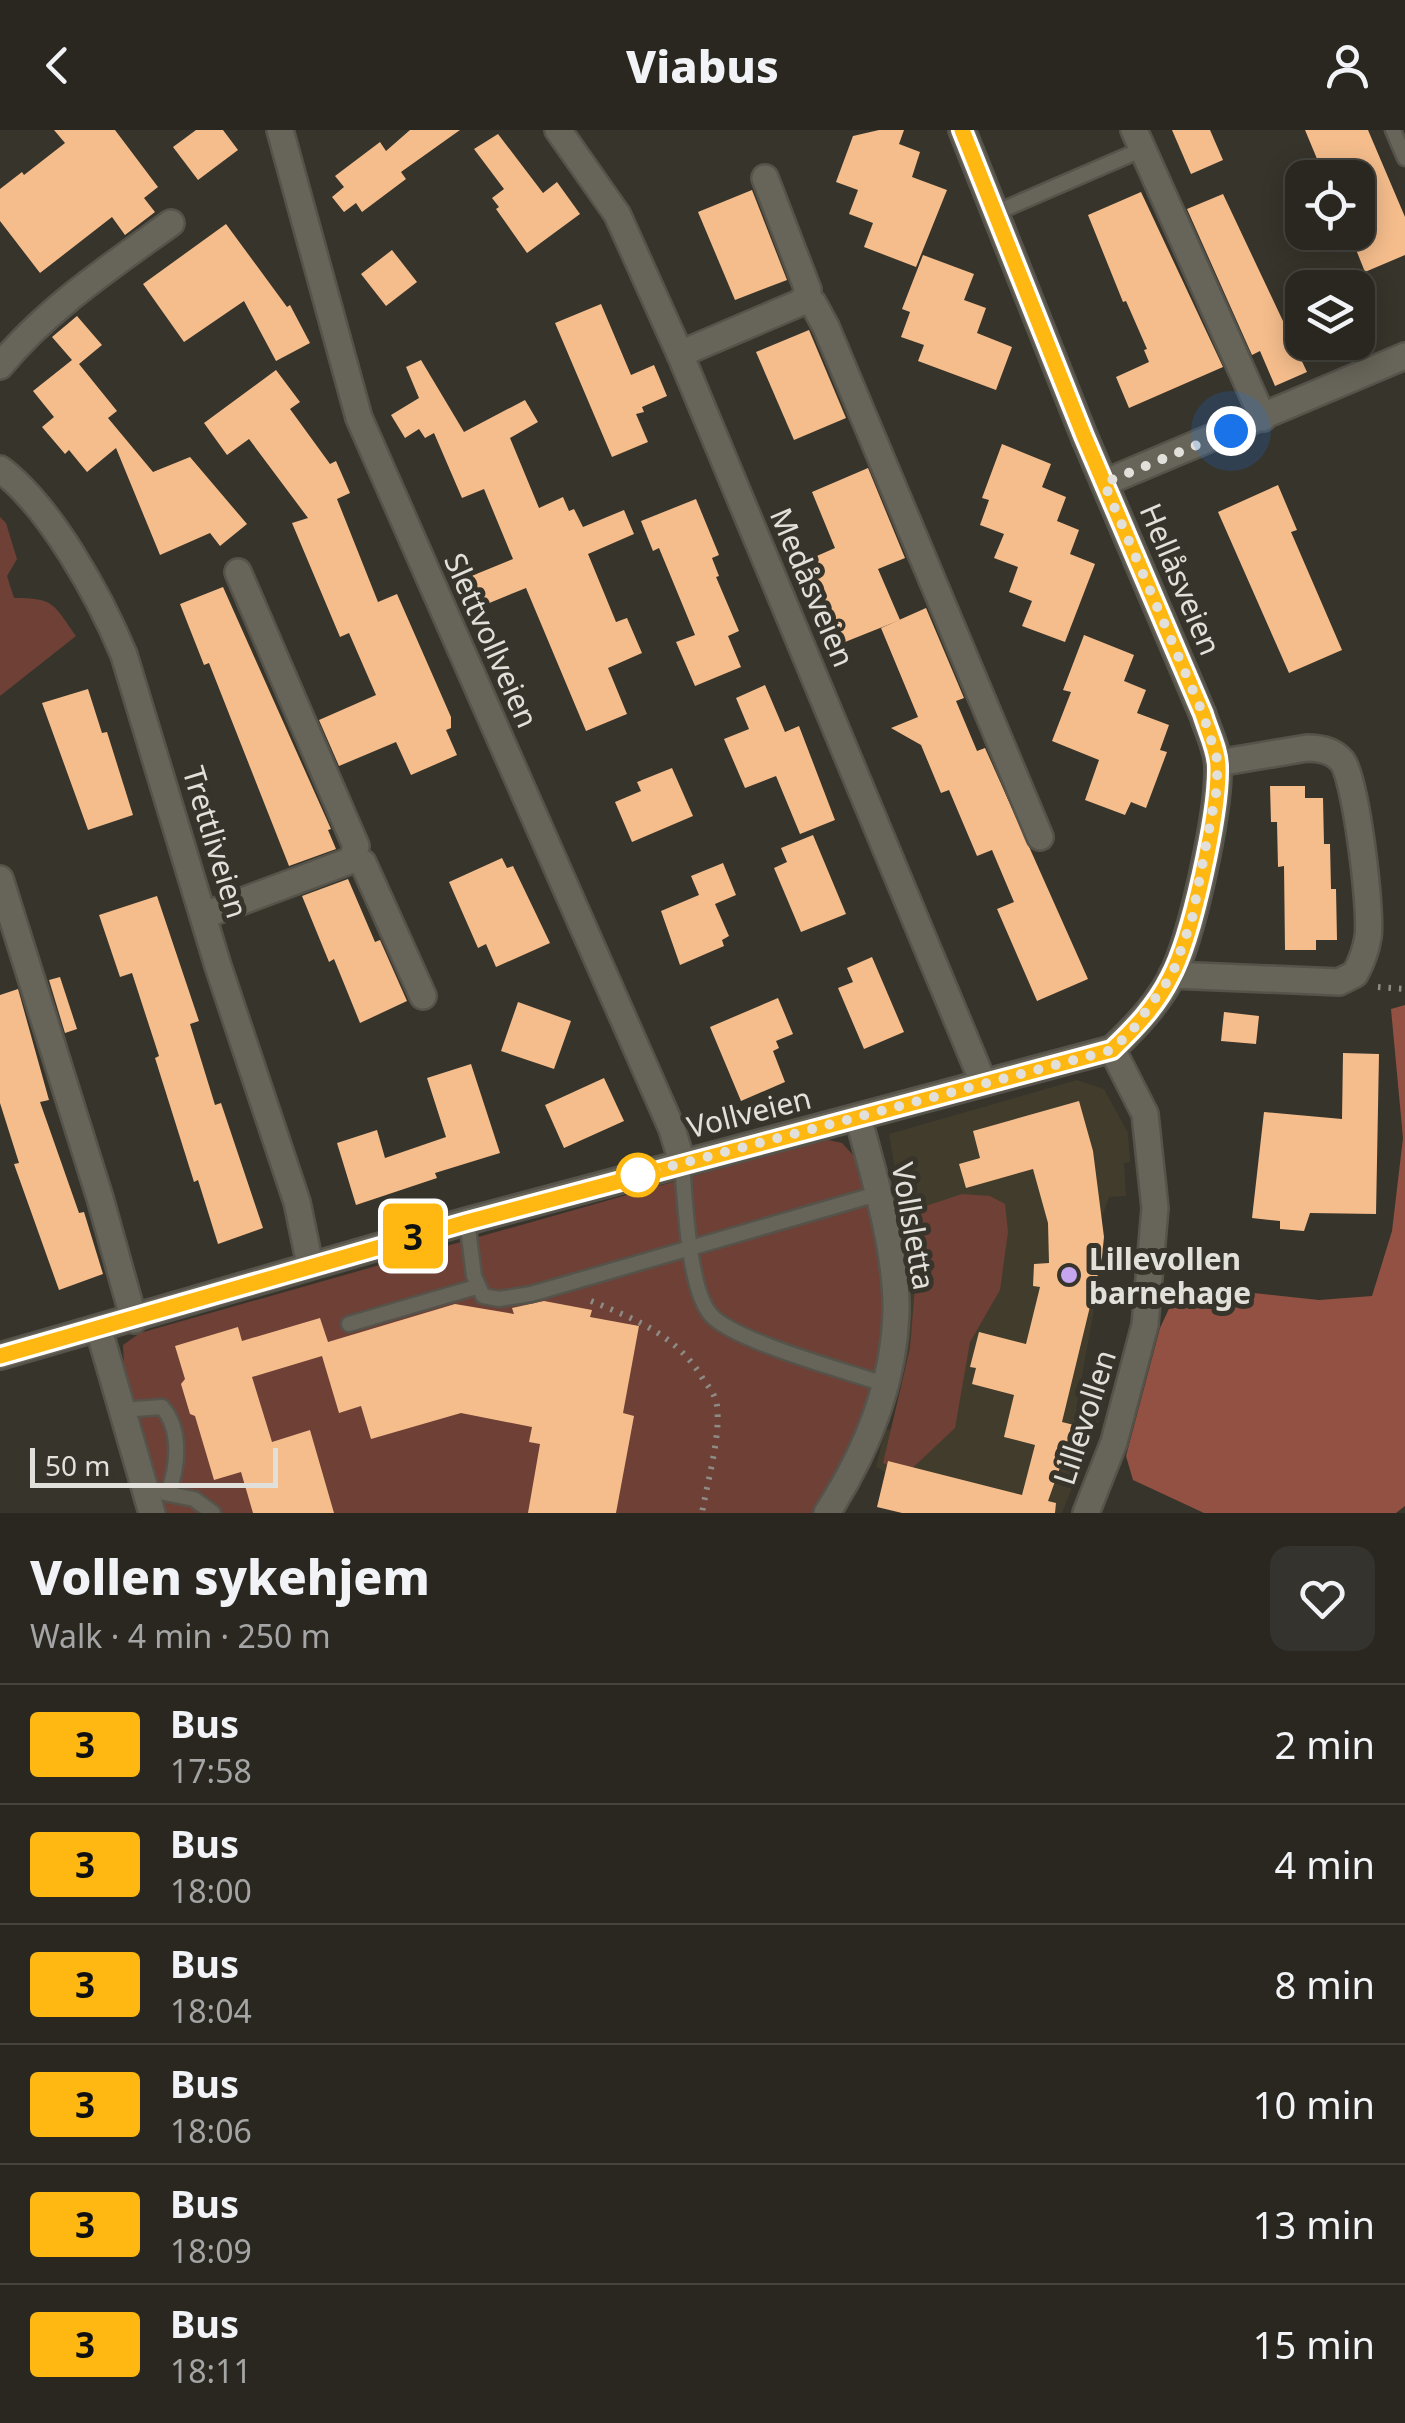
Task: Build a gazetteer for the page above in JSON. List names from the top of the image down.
{
  "streets": {
    "street": [
      "Hellåsveien",
      "Medåsveien",
      "Slettvollveien",
      "Trettliveien",
      "Vollveien",
      "Vollsletta",
      "Lillevollen"
    ]
  },
  "crossings": [
    ["Hellåsveien", "Vollveien"],
    ["Hellåsveien", "Lillevollen"],
    ["Medåsveien", "Vollveien"],
    ["Slettvollveien", "Vollveien"],
    ["Trettliveien", "Vollveien"],
    ["Vollveien", "Vollsletta"],
    ["Vollveien", "Lillevollen"]
  ],
  "places": ["Lillevollen barnehage"],
  "lines": ["bus line 3"],
  "scale_bar": "50 m",
  "page": {
    "header": "Viabus",
    "on_map": "3",
    "scale": "50 m",
    "heading": ["Vollen sykehjem", "Walk · 4 min · 250 m"],
    "list": [
      {
        "mark": "3",
        "name": "Bus",
        "note": "17:58",
        "value": "2 min"
      },
      {
        "mark": "3",
        "name": "Bus",
        "note": "18:00",
        "value": "4 min"
      },
      {
        "mark": "3",
        "name": "Bus",
        "note": "18:04",
        "value": "8 min"
      },
      {
        "mark": "3",
        "name": "Bus",
        "note": "18:06",
        "value": "10 min"
      },
      {
        "mark": "3",
        "name": "Bus",
        "note": "18:09",
        "value": "13 min"
      },
      {
        "mark": "3",
        "name": "Bus",
        "note": "18:11",
        "value": "15 min"
      }
    ]
  }
}
